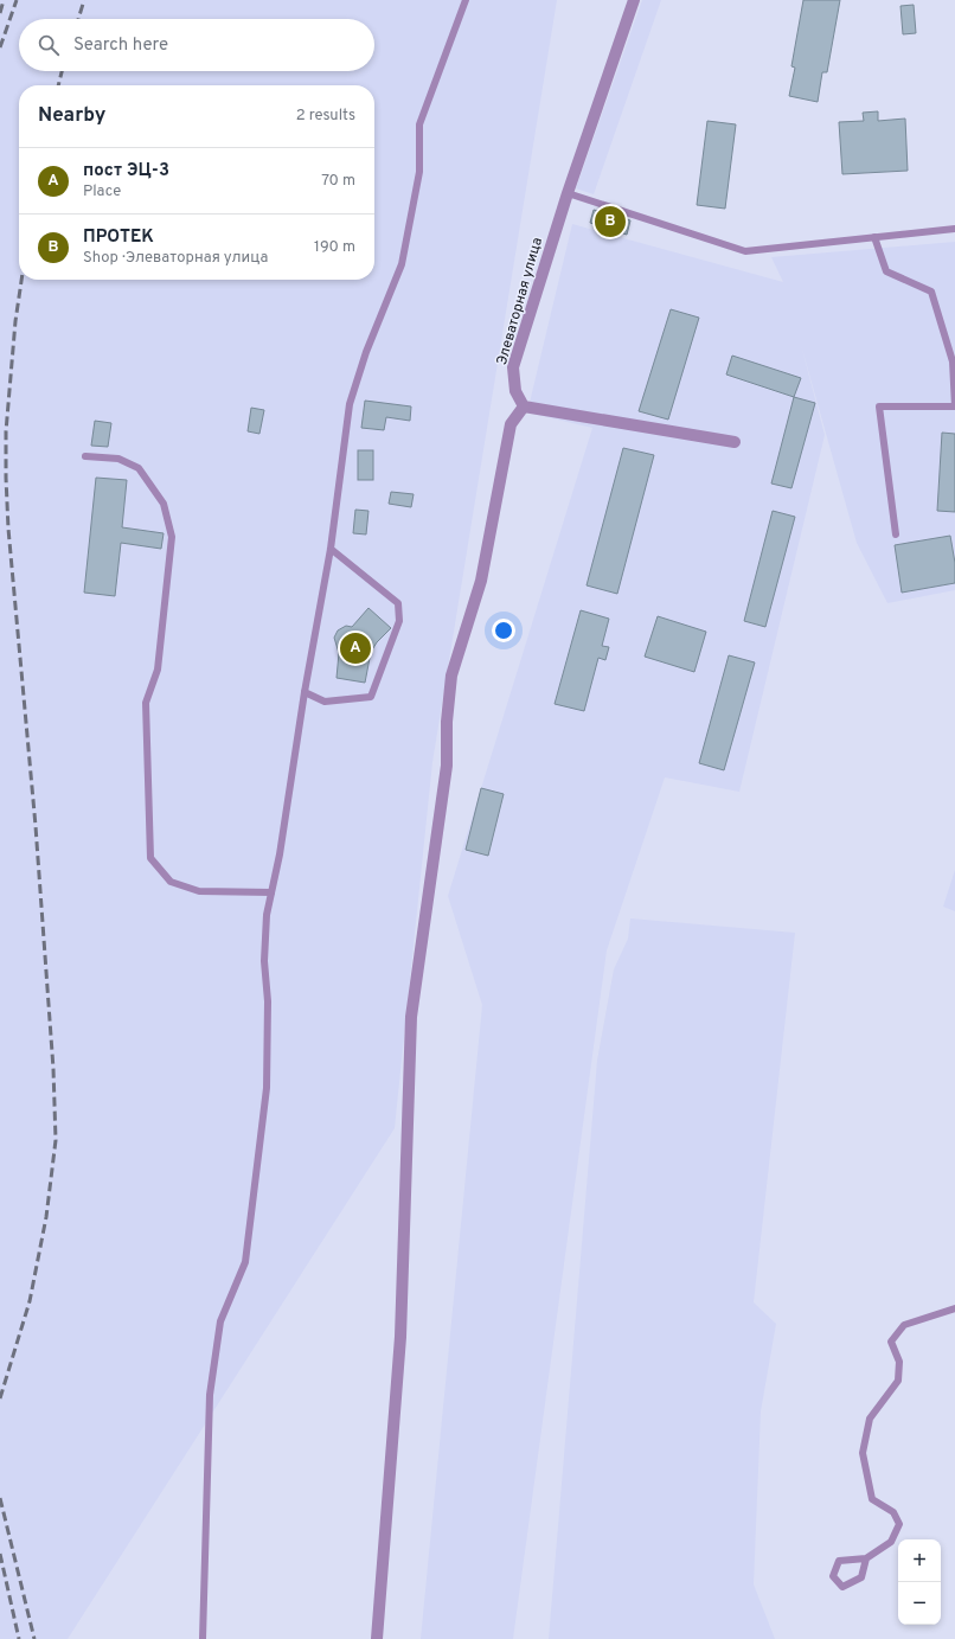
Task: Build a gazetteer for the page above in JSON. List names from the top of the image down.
{
  "streets": {
    "street": ["Элеваторная улица"]
  },
  "page": {
    "search": "Search here",
    "heading": ["Nearby", "2 results"],
    "list": [
      {
        "mark": "A",
        "name": "пост ЭЦ-3",
        "note": "Place",
        "value": "70 m"
      },
      {
        "mark": "B",
        "name": "ПРОТЕК",
        "note": "Shop · Элеваторная улица",
        "value": "190 m"
      }
    ],
    "pins": ["B", "A"],
    "map_buttons": ["+", "−"]
  }
}
